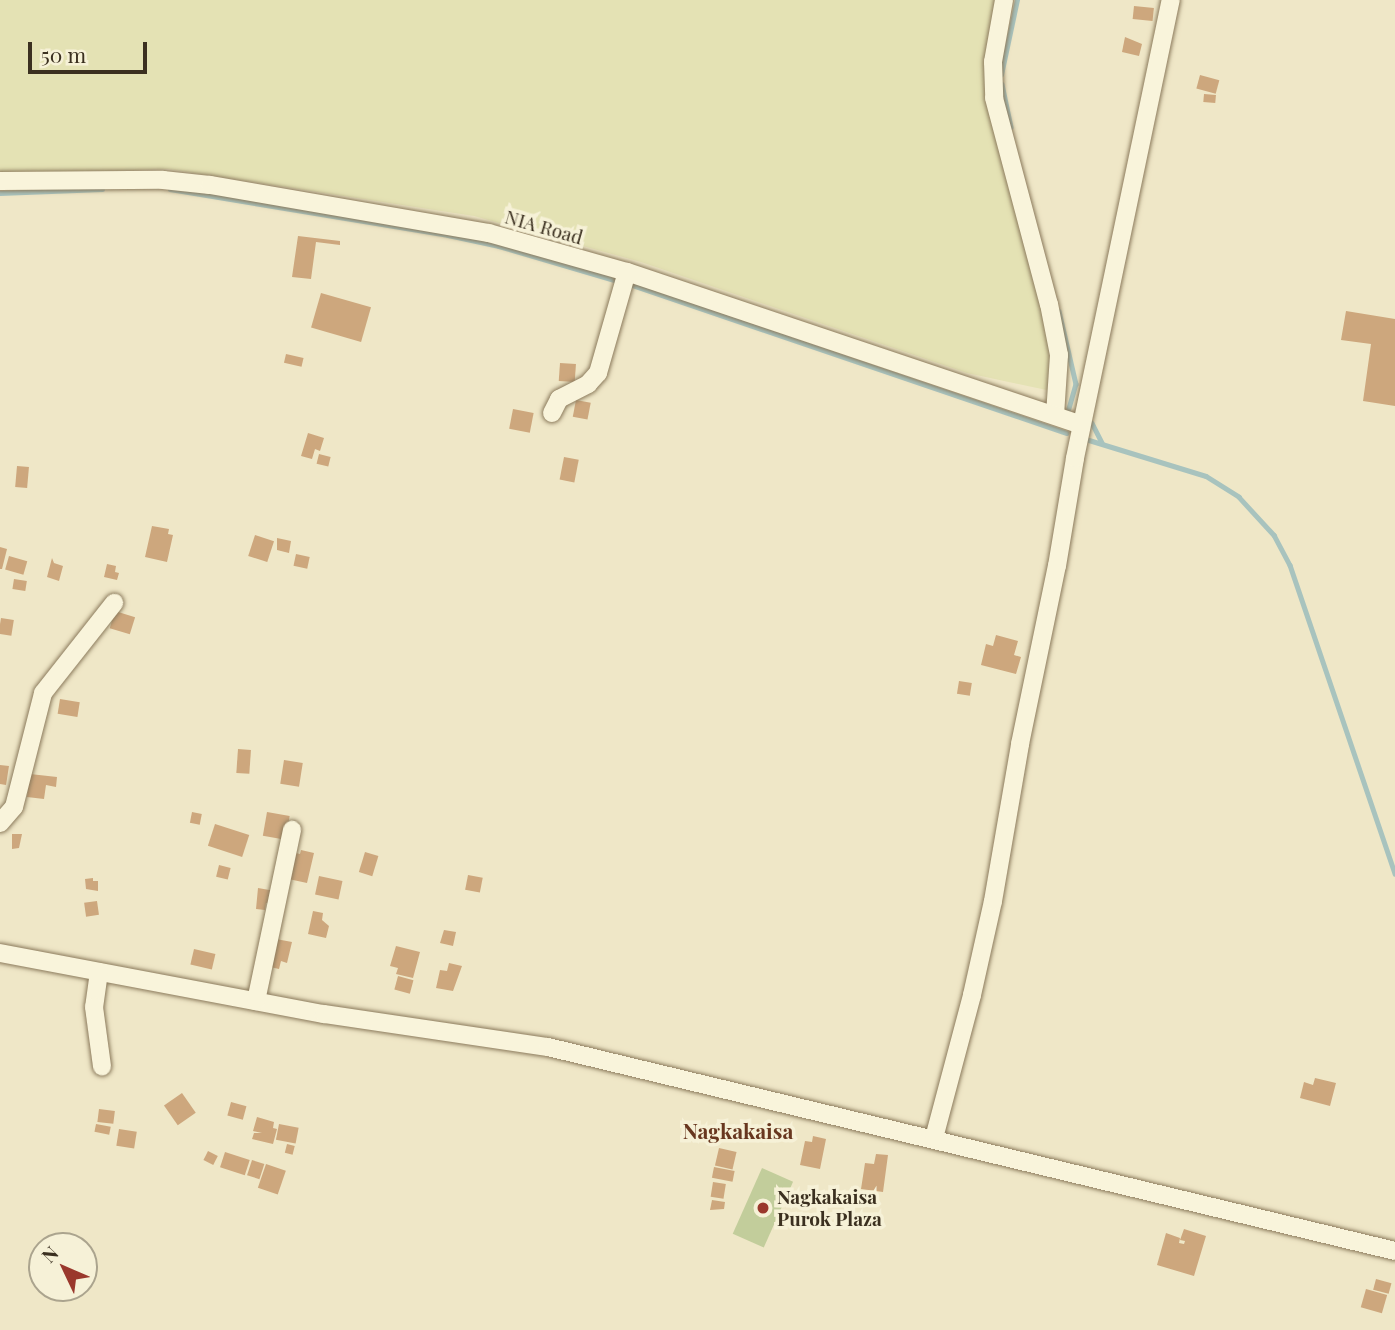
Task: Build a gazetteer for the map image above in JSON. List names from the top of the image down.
{
  "streets": {
    "street": ["NIA Road"]
  },
  "districts": ["Nagkakaisa"],
  "places": ["Nagkakaisa Purok Plaza"],
  "scale_bar": "50 m",
  "north": "top left"
}
